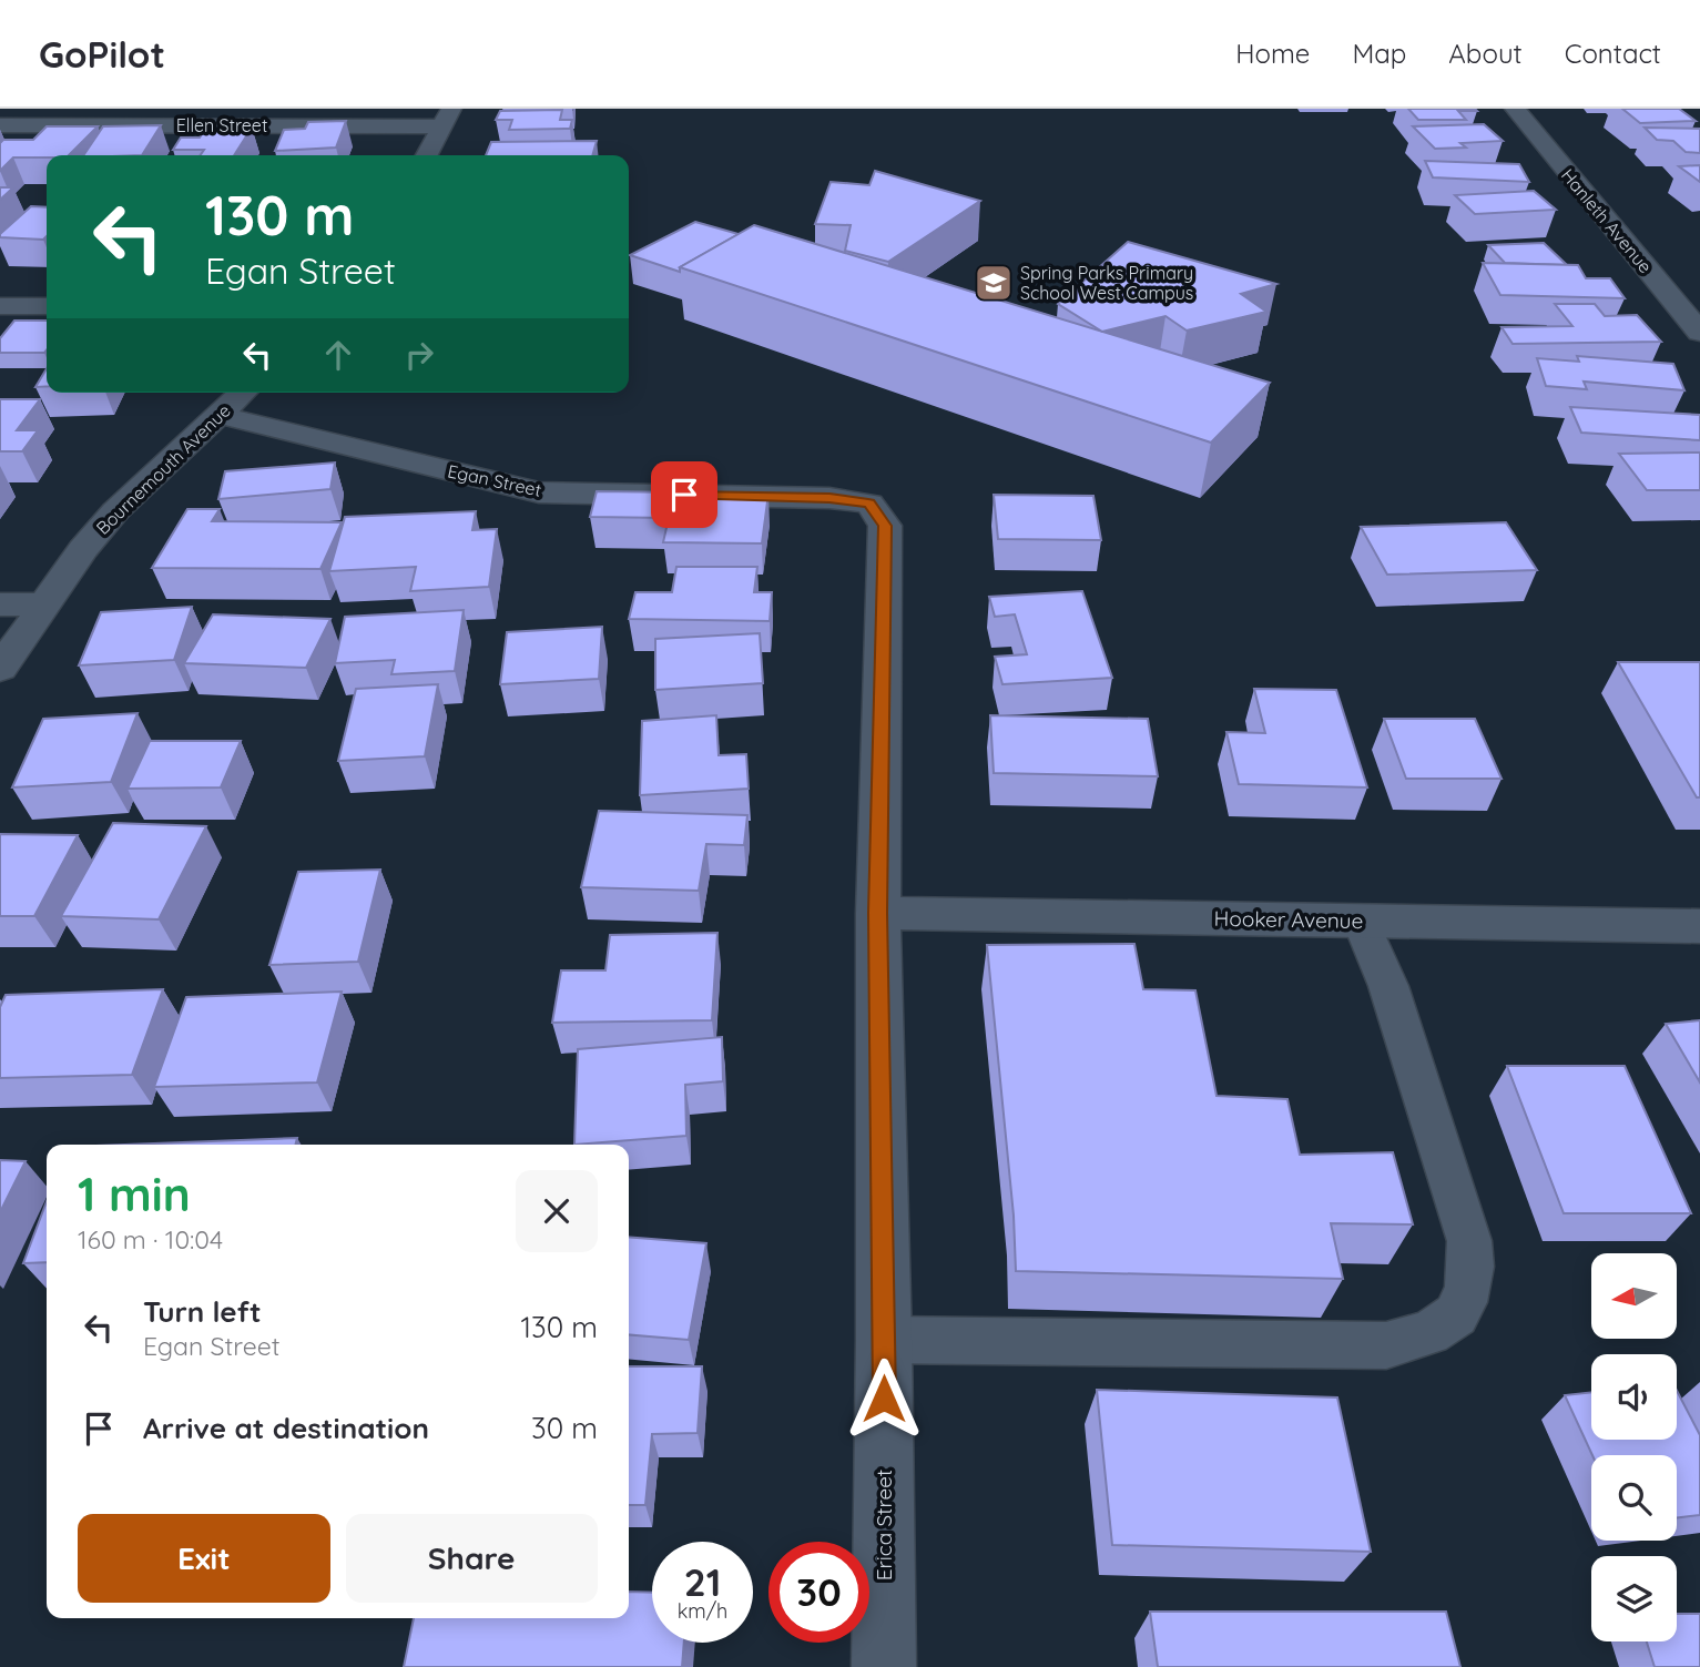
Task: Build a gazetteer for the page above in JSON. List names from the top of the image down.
{
  "streets": {
    "street": [
      "Ellen Street",
      "Hanleth Avenue",
      "Bournemouth Avenue",
      "Egan Street",
      "Hooker Avenue",
      "Erica Street"
    ]
  },
  "crossings": [
    ["Bournemouth Avenue", "Egan Street"],
    ["Egan Street", "Erica Street"],
    ["Hooker Avenue", "Erica Street"]
  ],
  "places": {
    "school or university": ["Spring Parks Primary School West Campus"]
  },
  "north": "left",
  "page": {
    "header": "GoPilot",
    "nav": [
      "Home",
      "Map",
      "About",
      "Contact"
    ],
    "turn": ["130 m", "Egan Street"],
    "heading": ["1 min", "160 m · 10:04"],
    "list": [
      {
        "name": "Turn left",
        "note": "Egan Street",
        "value": "130 m"
      },
      {
        "name": "Arrive at destination",
        "value": "30 m"
      }
    ],
    "buttons": ["Exit", "Share"],
    "speed": "21 km/h",
    "limit": "30"
  }
}
